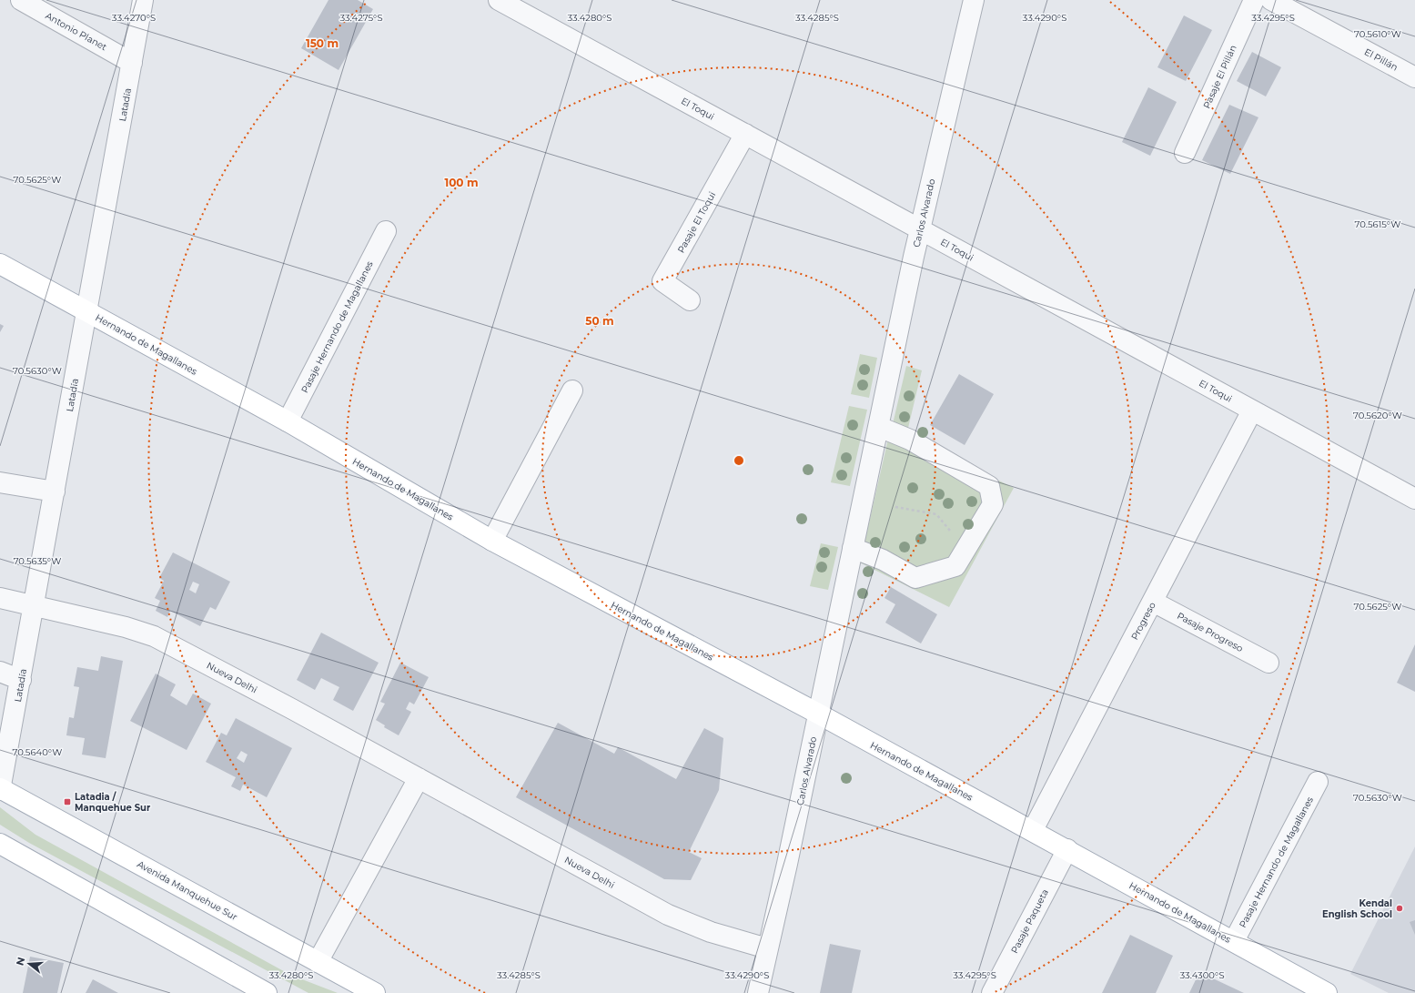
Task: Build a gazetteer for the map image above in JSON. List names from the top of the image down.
{
  "streets": {
    "main road": ["Hernando de Magallanes", "Avenida Manquehue Sur"],
    "street": [
      "Antonio Planet",
      "El Pillán",
      "Pasaje El Pillán",
      "Latadía",
      "El Toqui",
      "Carlos Alvarado",
      "Pasaje El Toqui",
      "Pasaje Hernando de Magallanes",
      "Progreso",
      "Pasaje Progreso",
      "Nueva Delhi",
      "Pasaje Paqueta"
    ]
  },
  "crossings": [
    ["Antonio Planet", "Latadía"],
    ["Latadía", "Hernando de Magallanes"],
    ["Latadía", "Nueva Delhi"],
    ["Latadía", "Avenida Manquehue Sur"],
    ["El Toqui", "Carlos Alvarado"],
    ["El Toqui", "Pasaje El Toqui"],
    ["El Toqui", "Progreso"],
    ["Carlos Alvarado", "Hernando de Magallanes"],
    ["Carlos Alvarado", "Nueva Delhi"],
    ["Pasaje Hernando de Magallanes", "Hernando de Magallanes"],
    ["Hernando de Magallanes", "Progreso"],
    ["Hernando de Magallanes", "Pasaje Paqueta"],
    ["Progreso", "Pasaje Progreso"]
  ],
  "places": {
    "transit": ["Latadia / Manquehue Sur"],
    "other": ["Kendal English School"]
  },
  "north": "left",
  "coordinates": [
    "33.4270°S",
    "33.4275°S",
    "33.4280°S",
    "33.4285°S",
    "33.4290°S",
    "33.4295°S",
    "70.5610°W",
    "70.5625°W",
    "70.5615°W",
    "70.5630°W",
    "70.5620°W",
    "70.5635°W",
    "70.5640°W",
    "33.4300°S"
  ],
  "rings": ["150 m", "100 m", "50 m"]
}
